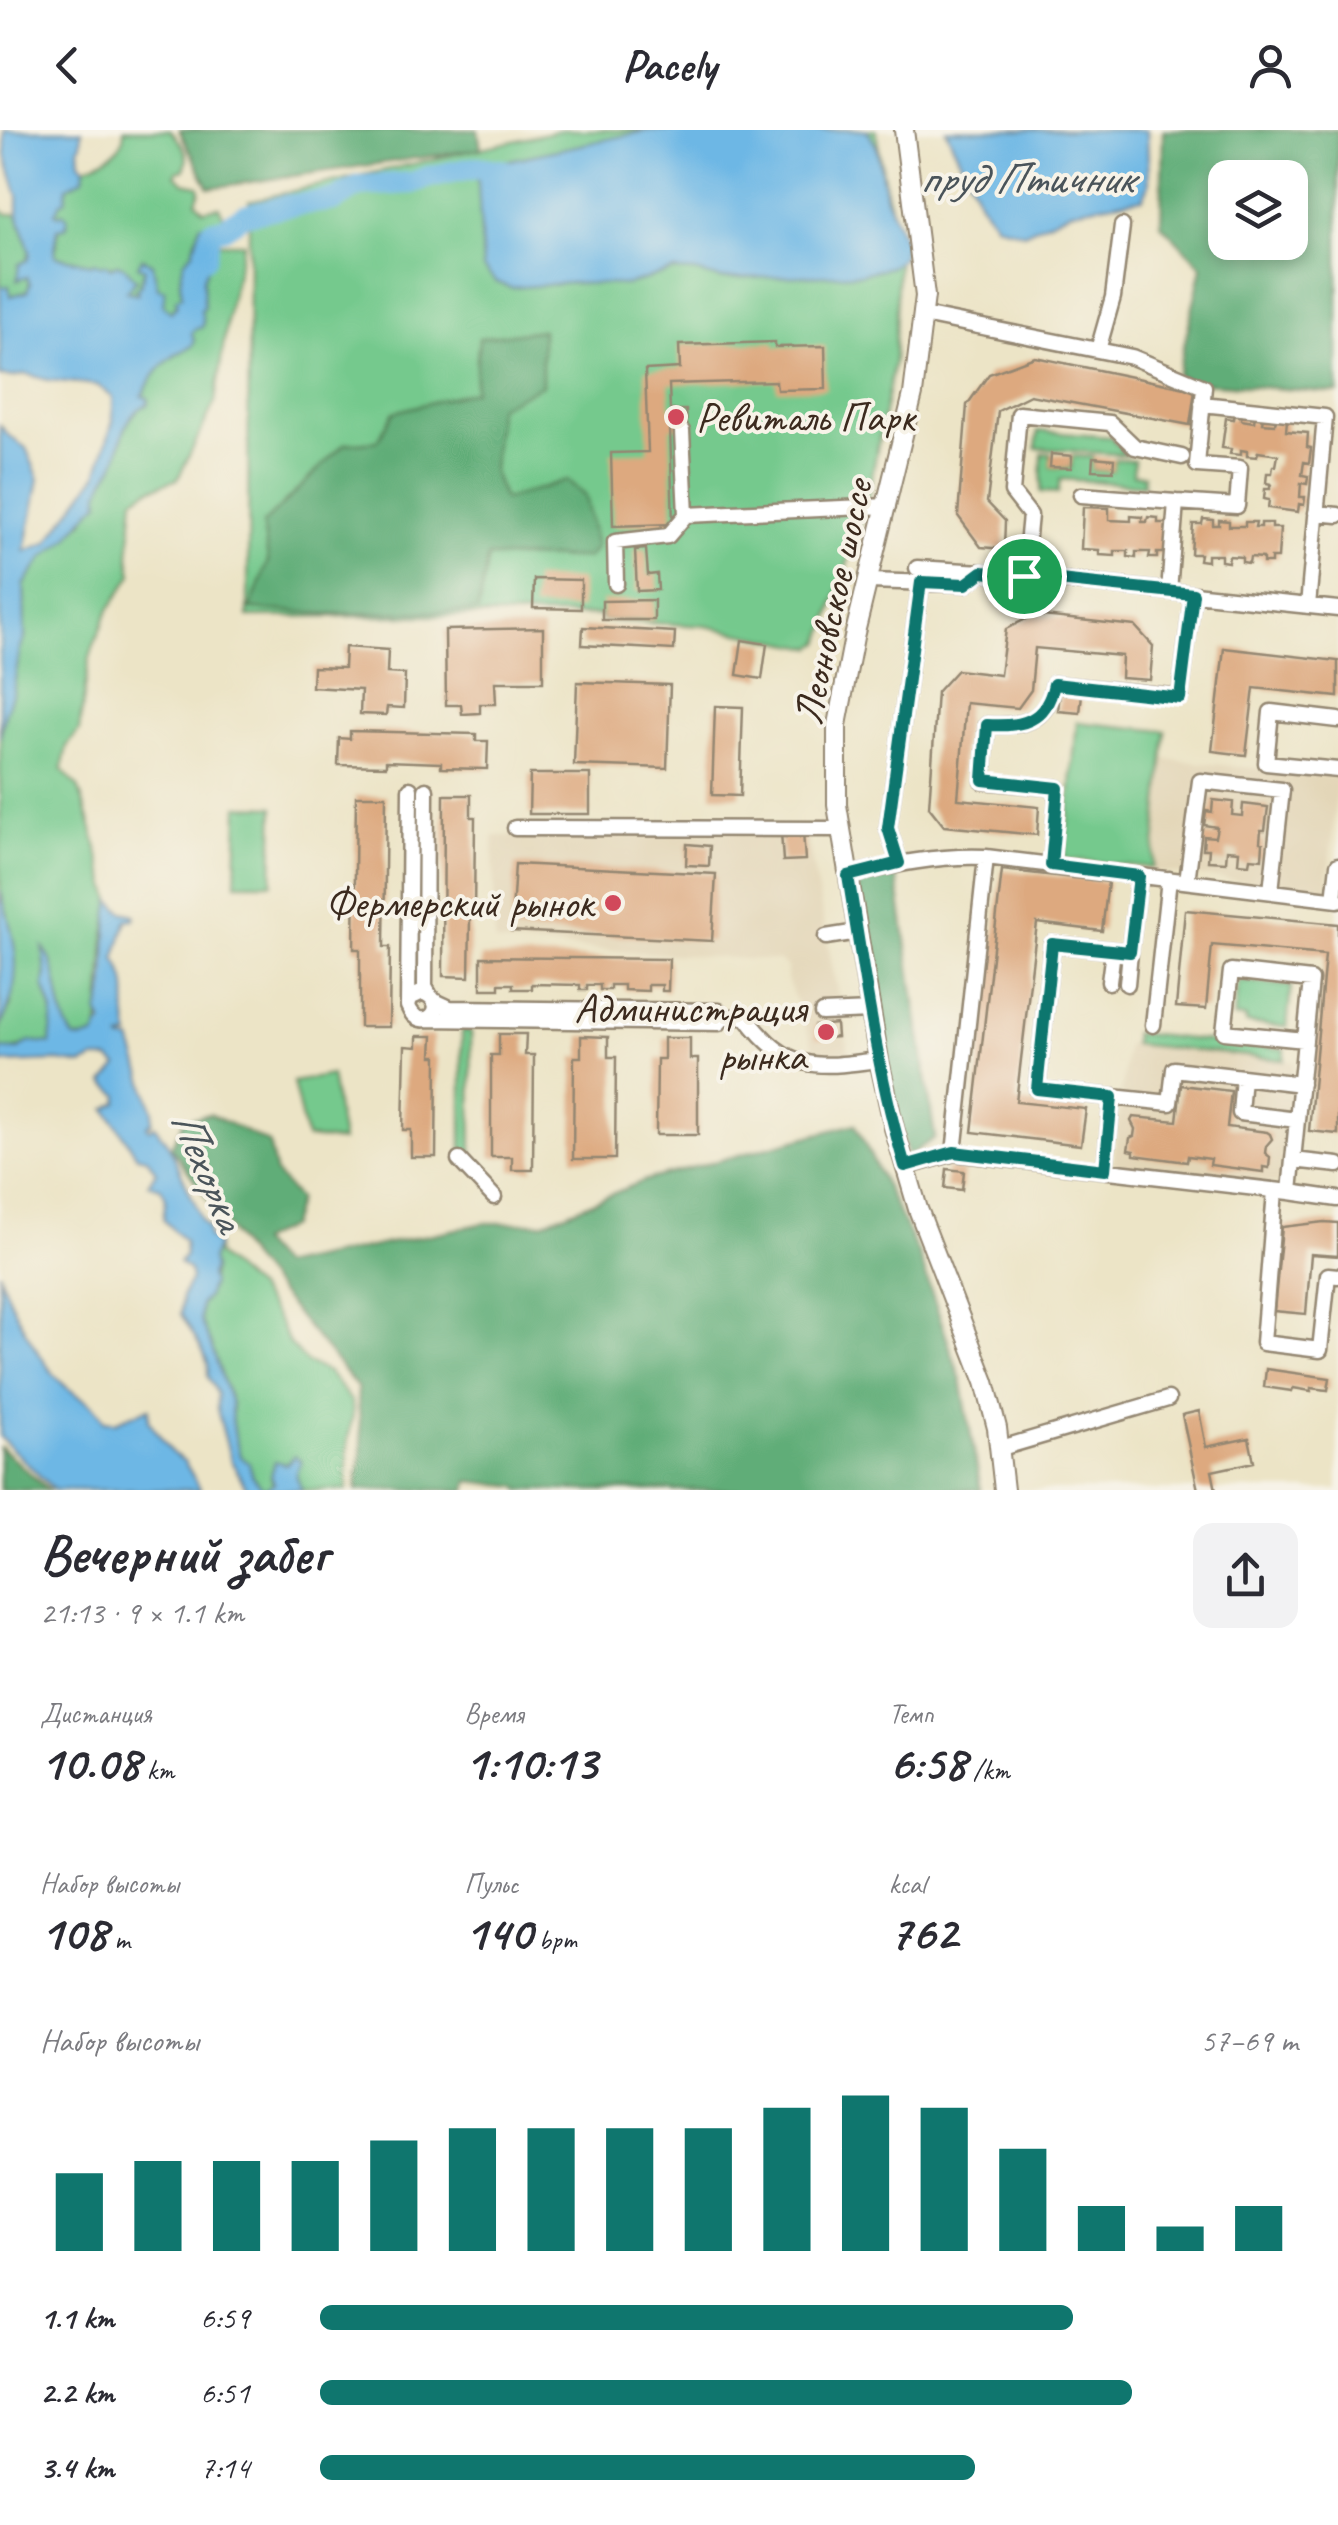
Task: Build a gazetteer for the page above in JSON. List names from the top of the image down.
{
  "streets": {
    "main road": ["Леоновское шоссе"]
  },
  "water": ["пруд Птичник", "Пехорка"],
  "places": ["Ревиталь Парк", "Фермерский рынок", "Администрация рынка"],
  "page": {
    "header": "Pacely",
    "heading": ["Вечерний забег", "21:13 · 9 × 1.1 km"],
    "stats": [
      ["Дистанция", "10.08 km"],
      ["Время", "1:10:13"],
      ["Темп", "6:58 /km"],
      ["Набор высоты", "108 m"],
      ["Пульс", "140 bpm"],
      ["kcal", "762"]
    ],
    "chart": ["Набор высоты", "57–69 m"],
    "list": [
      {
        "name": "1.1 km",
        "note": "6:59"
      },
      {
        "name": "2.2 km",
        "note": "6:51"
      },
      {
        "name": "3.4 km",
        "note": "7:14"
      }
    ]
  }
}
